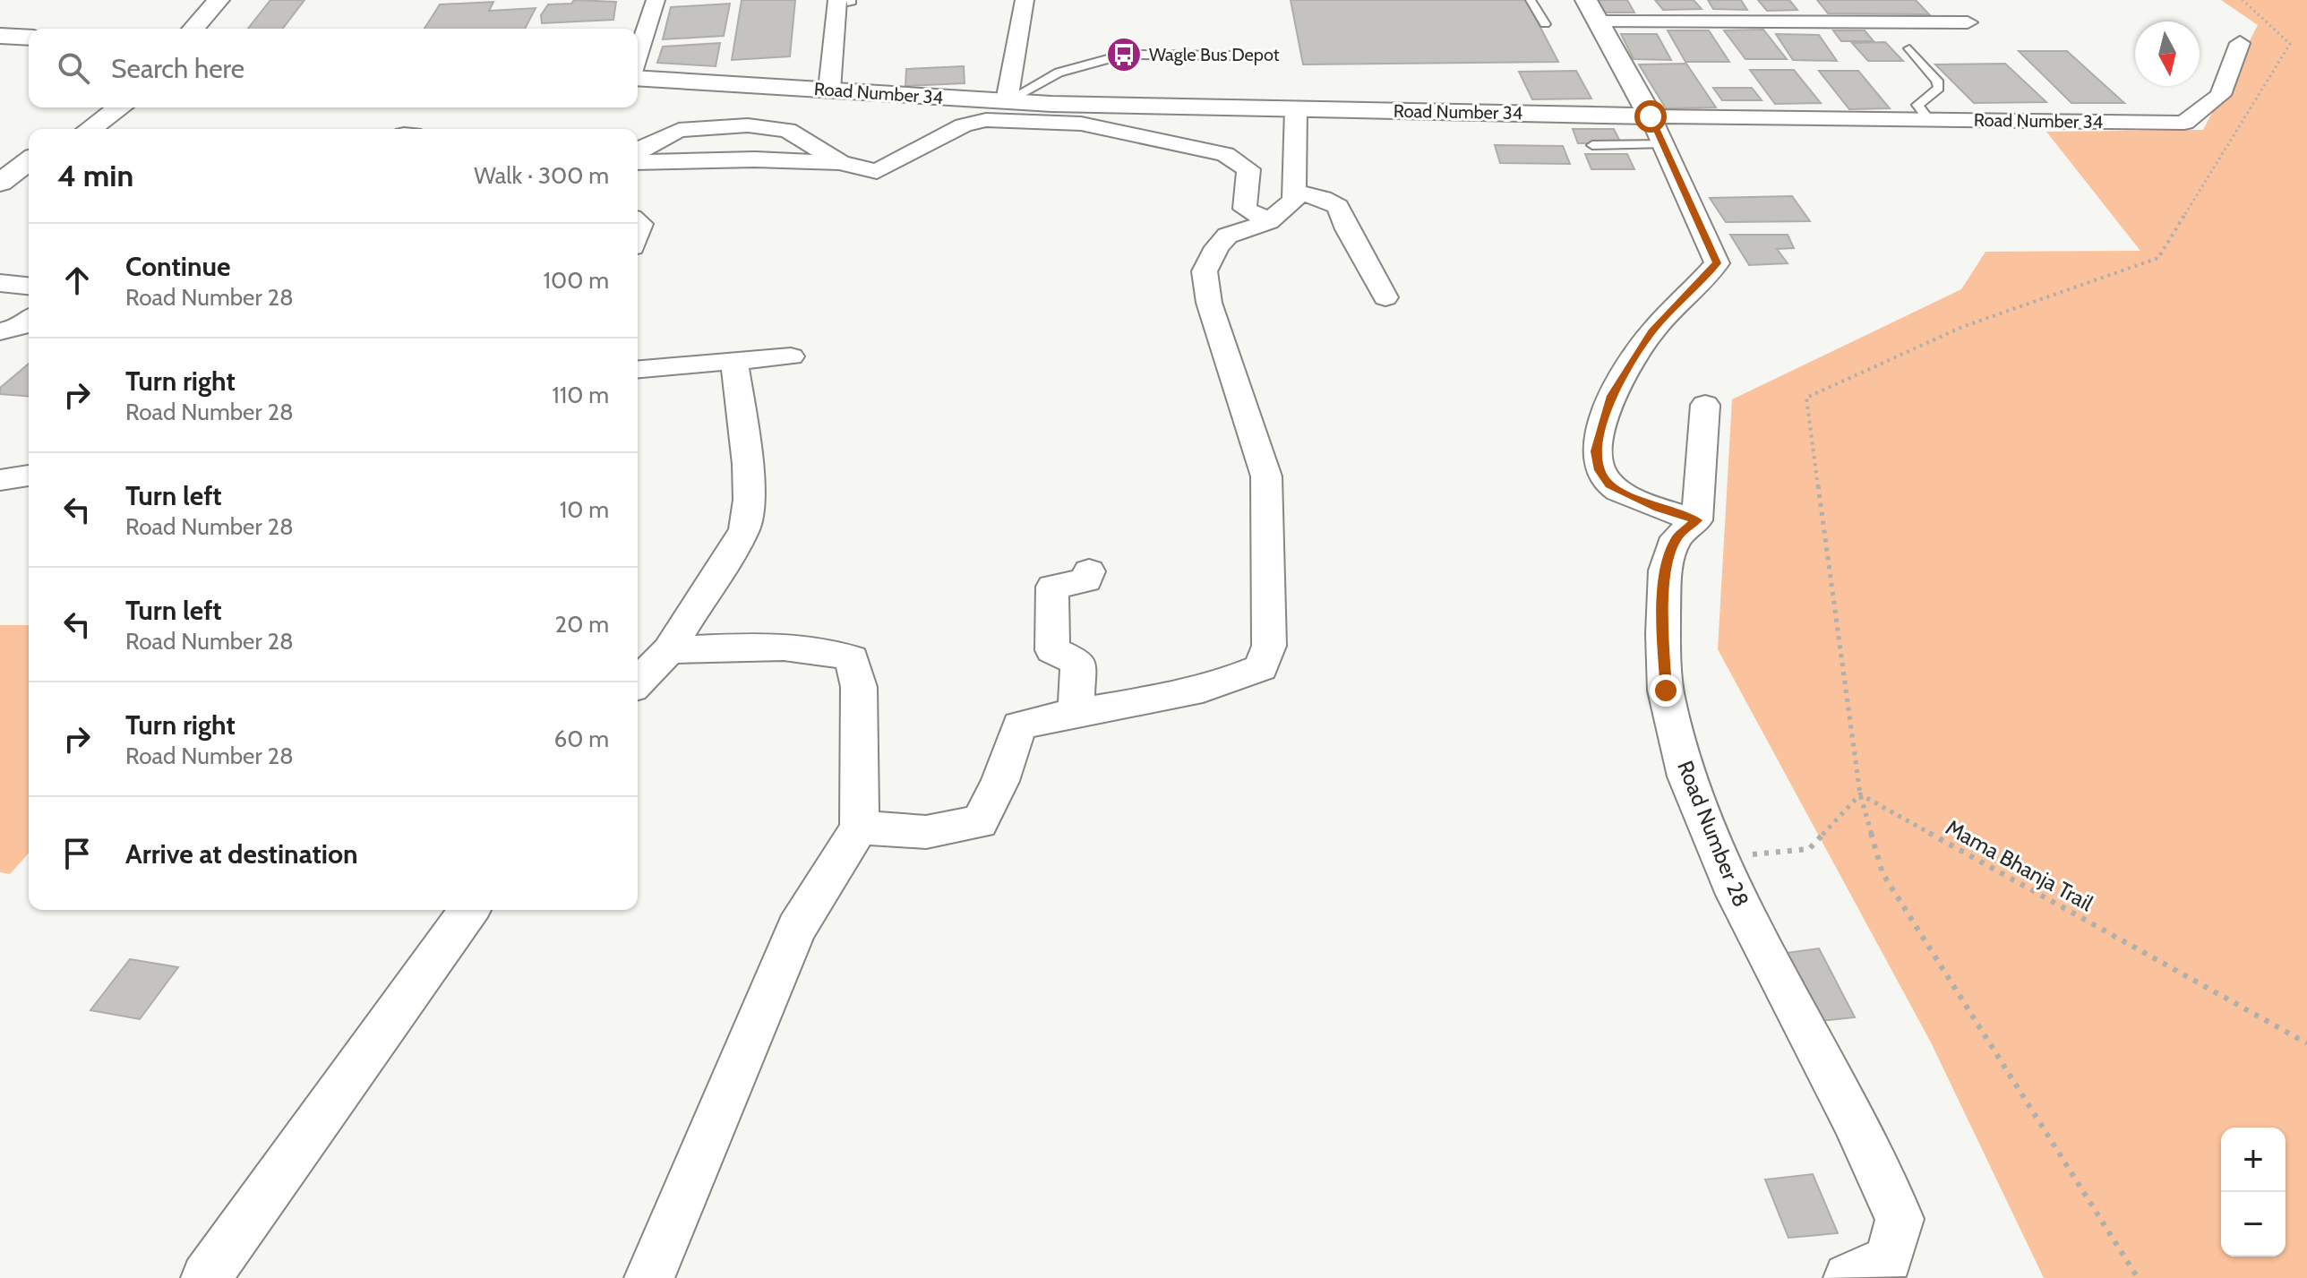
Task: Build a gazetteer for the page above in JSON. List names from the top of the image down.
{
  "streets": {
    "street": ["Road Number 34", "Road Number 28"],
    "path": ["Mama Bhanja Trail"]
  },
  "places": {
    "bus stop": ["Wagle Bus Depot"]
  },
  "north": "bottom",
  "page": {
    "search": "Search here",
    "heading": ["4 min", "Walk · 300 m"],
    "list": [
      ["Continue", "Road Number 28", "100 m"],
      ["Turn right", "Road Number 28", "110 m"],
      ["Turn left", "Road Number 28", "10 m"],
      ["Turn left", "Road Number 28", "20 m"],
      ["Turn right", "Road Number 28", "60 m"],
      "Arrive at destination"
    ],
    "map_buttons": ["+", "−"]
  }
}
